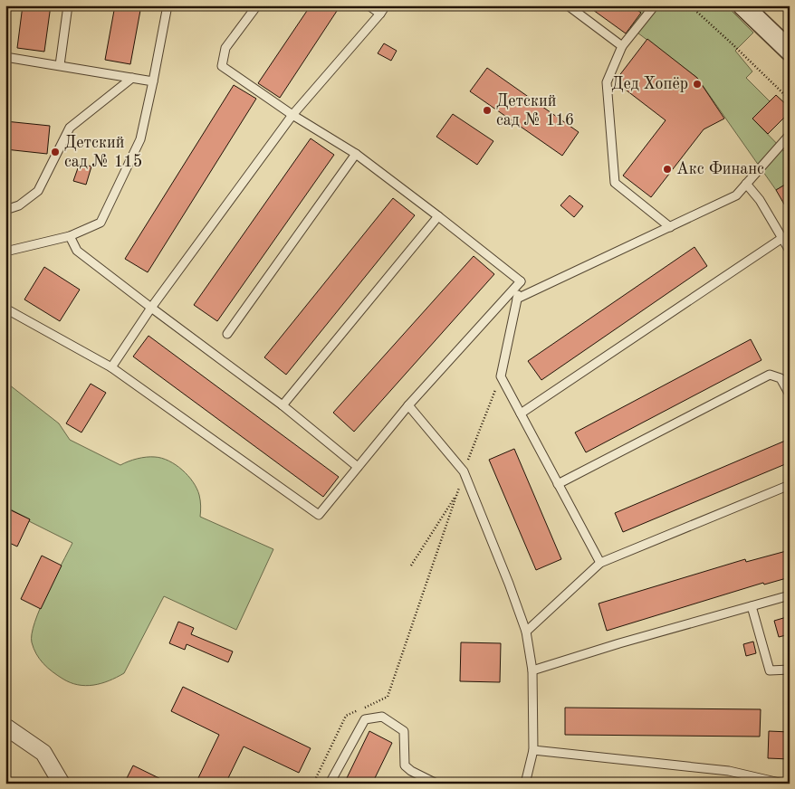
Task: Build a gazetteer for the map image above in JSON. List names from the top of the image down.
{
  "places": [
    "Дед Хопёр",
    "Детский сад № 116",
    "Детский сад № 115",
    "Акс Финанс"
  ]
}
